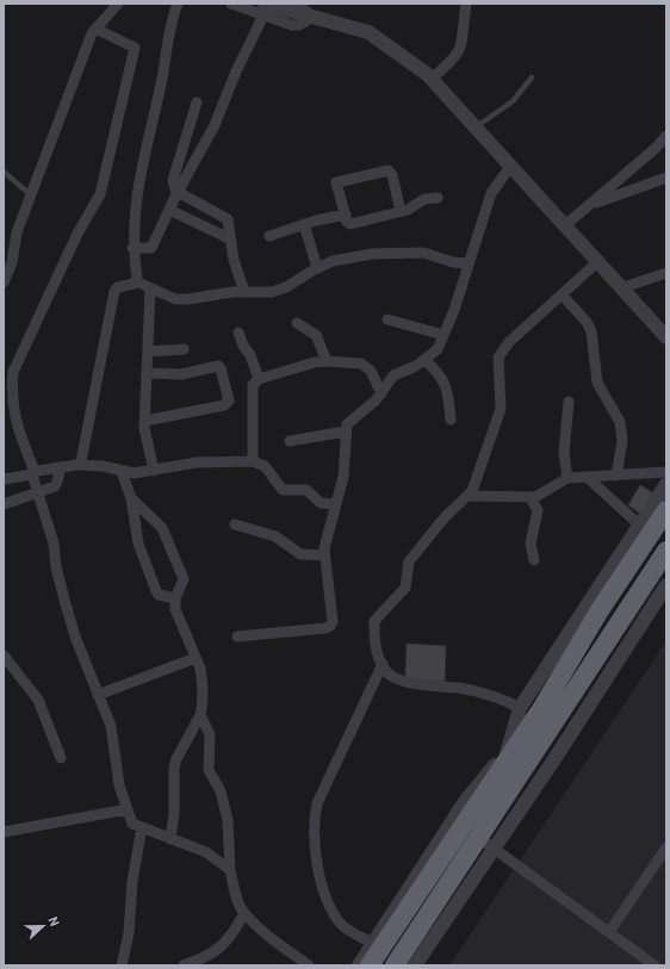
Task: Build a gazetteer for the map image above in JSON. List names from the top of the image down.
{
  "north": "right"
}
